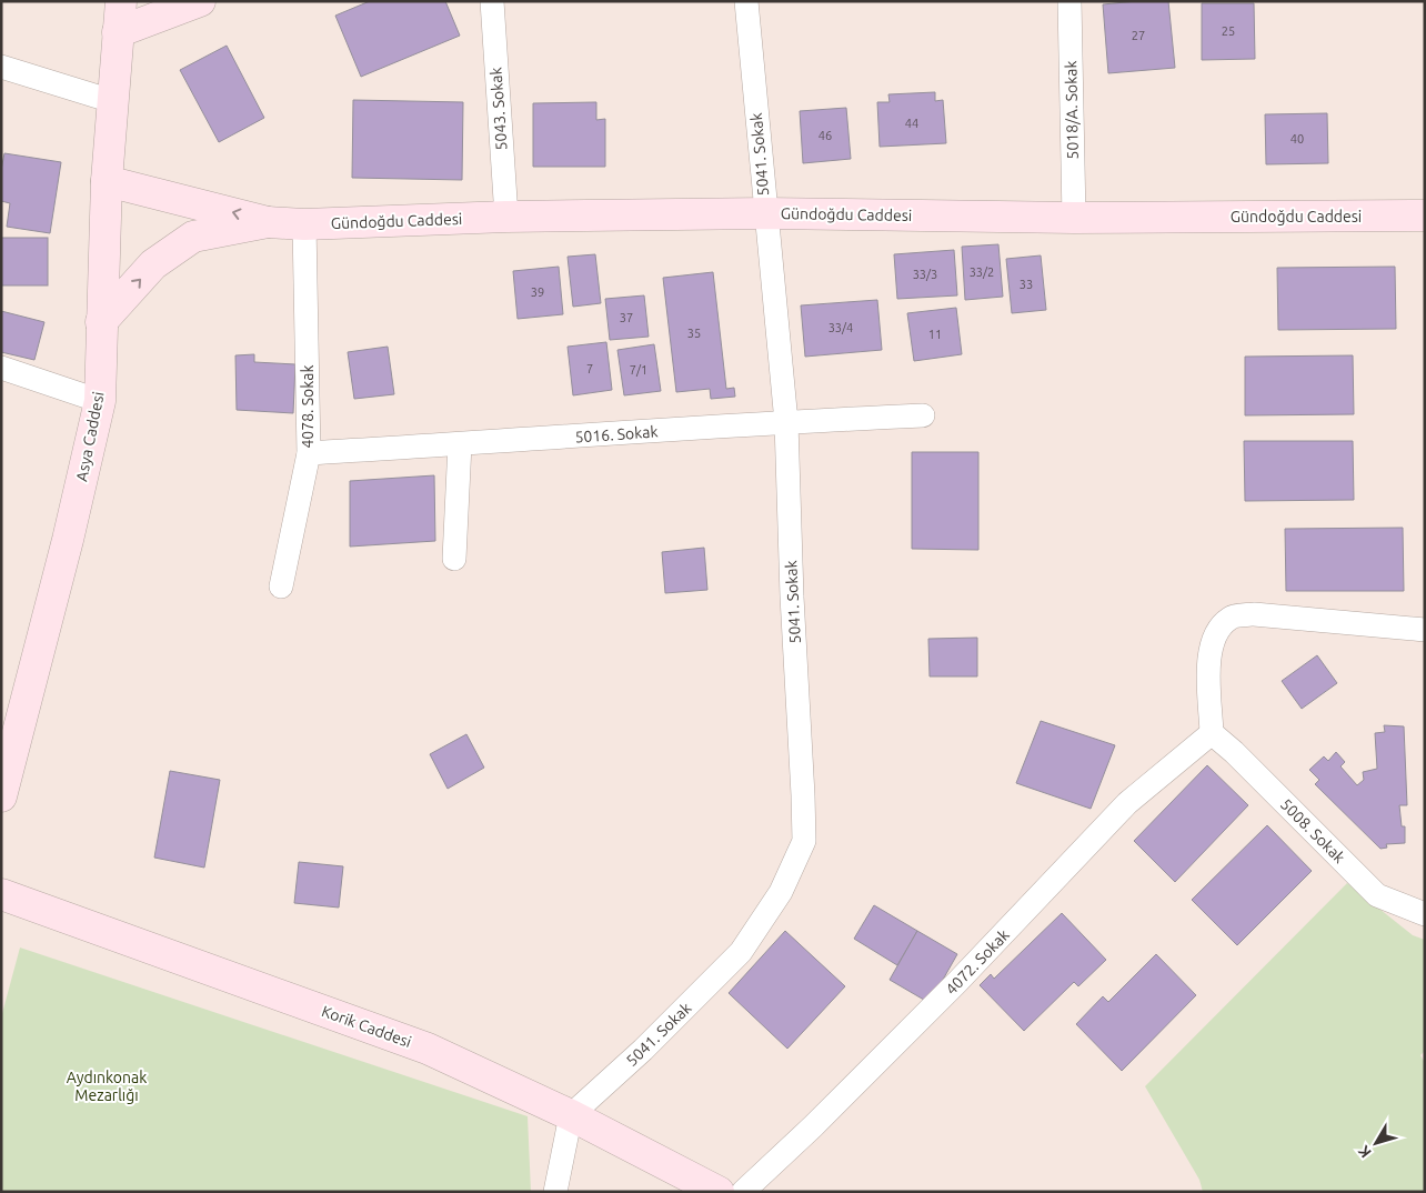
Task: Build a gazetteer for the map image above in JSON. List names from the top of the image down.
{
  "streets": {
    "street": [
      "5043. Sokak",
      "5018/A. Sokak",
      "5041. Sokak",
      "Gündoğdu Caddesi",
      "4078. Sokak",
      "5016. Sokak",
      "Asya Caddesi",
      "5008. Sokak",
      "4072. Sokak",
      "Korik Caddesi"
    ]
  },
  "crossings": [
    ["5043. Sokak", "Gündoğdu Caddesi"],
    ["5018/A. Sokak", "Gündoğdu Caddesi"],
    ["5041. Sokak", "Gündoğdu Caddesi"],
    ["5041. Sokak", "5016. Sokak"],
    ["5041. Sokak", "Korik Caddesi"],
    ["Gündoğdu Caddesi", "4078. Sokak"],
    ["4078. Sokak", "5016. Sokak"],
    ["5008. Sokak", "4072. Sokak"]
  ],
  "parks": ["Aydınkonak Mezarlığı"],
  "house_numbers": [
    "25",
    "27",
    "44",
    "46",
    "40",
    "33/2",
    "33/3",
    "33",
    "39",
    "37",
    "33/4",
    "35",
    "11",
    "7",
    "7/1"
  ],
  "north": "bottom left"
}
